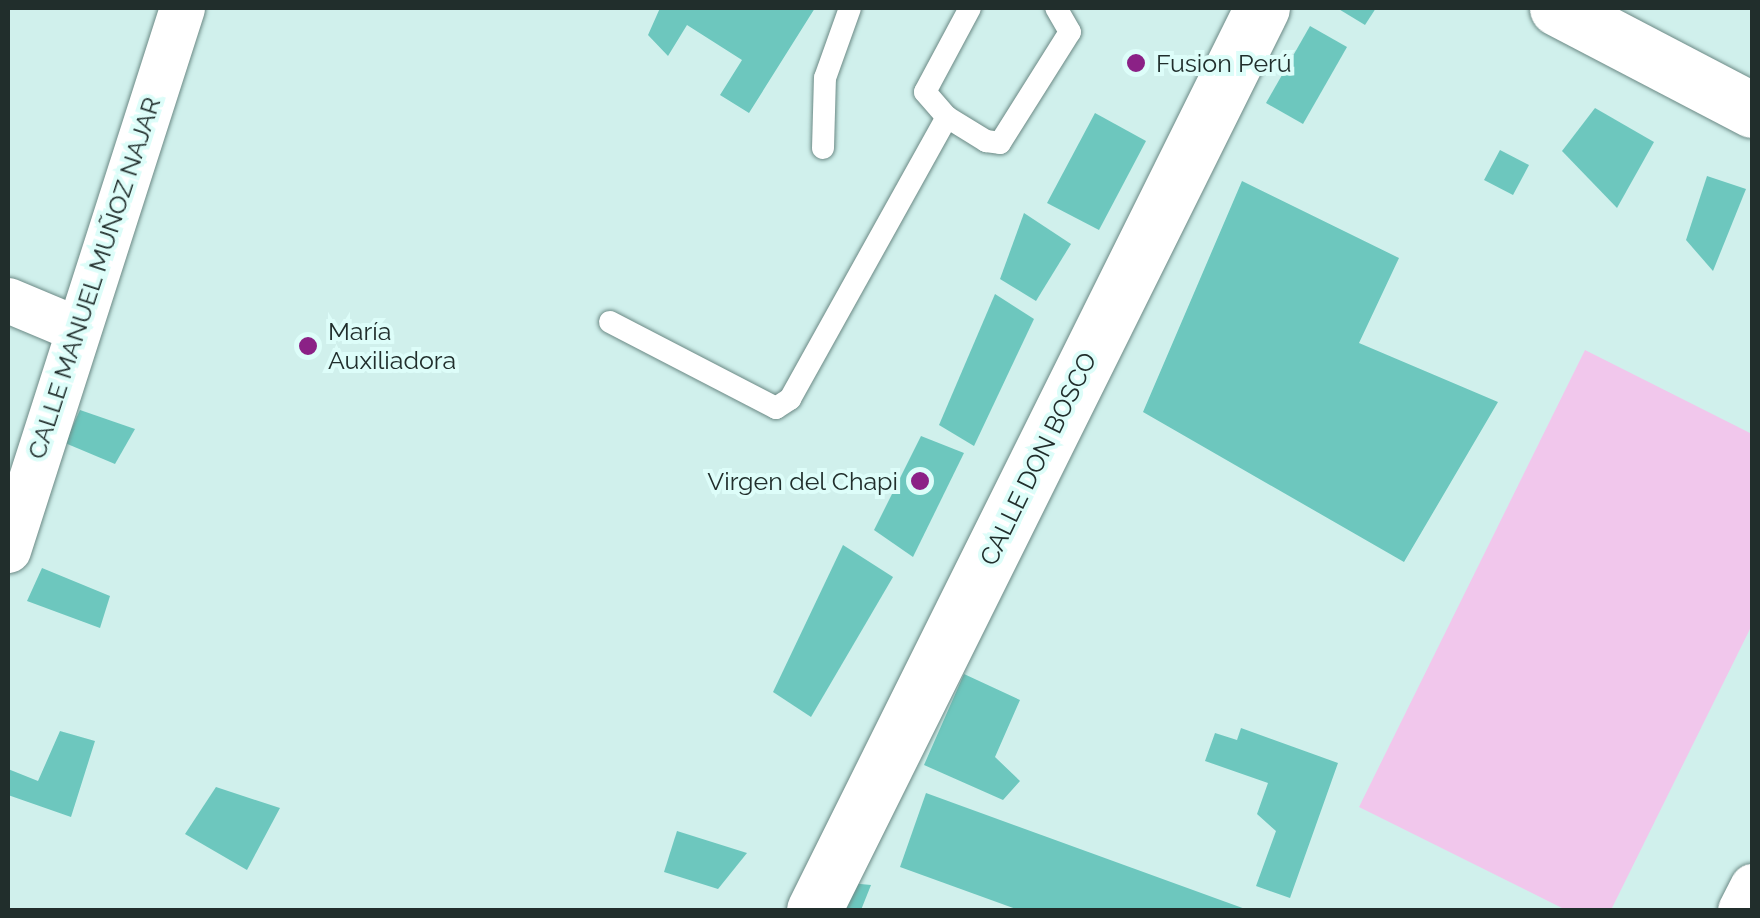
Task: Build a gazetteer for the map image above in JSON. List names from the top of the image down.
{
  "streets": {
    "street": ["CALLE MANUEL MUÑOZ NAJAR", "CALLE DON BOSCO"]
  },
  "places": ["Fusion Perú", "María Auxiliadora", "Virgen del Chapi"]
}
